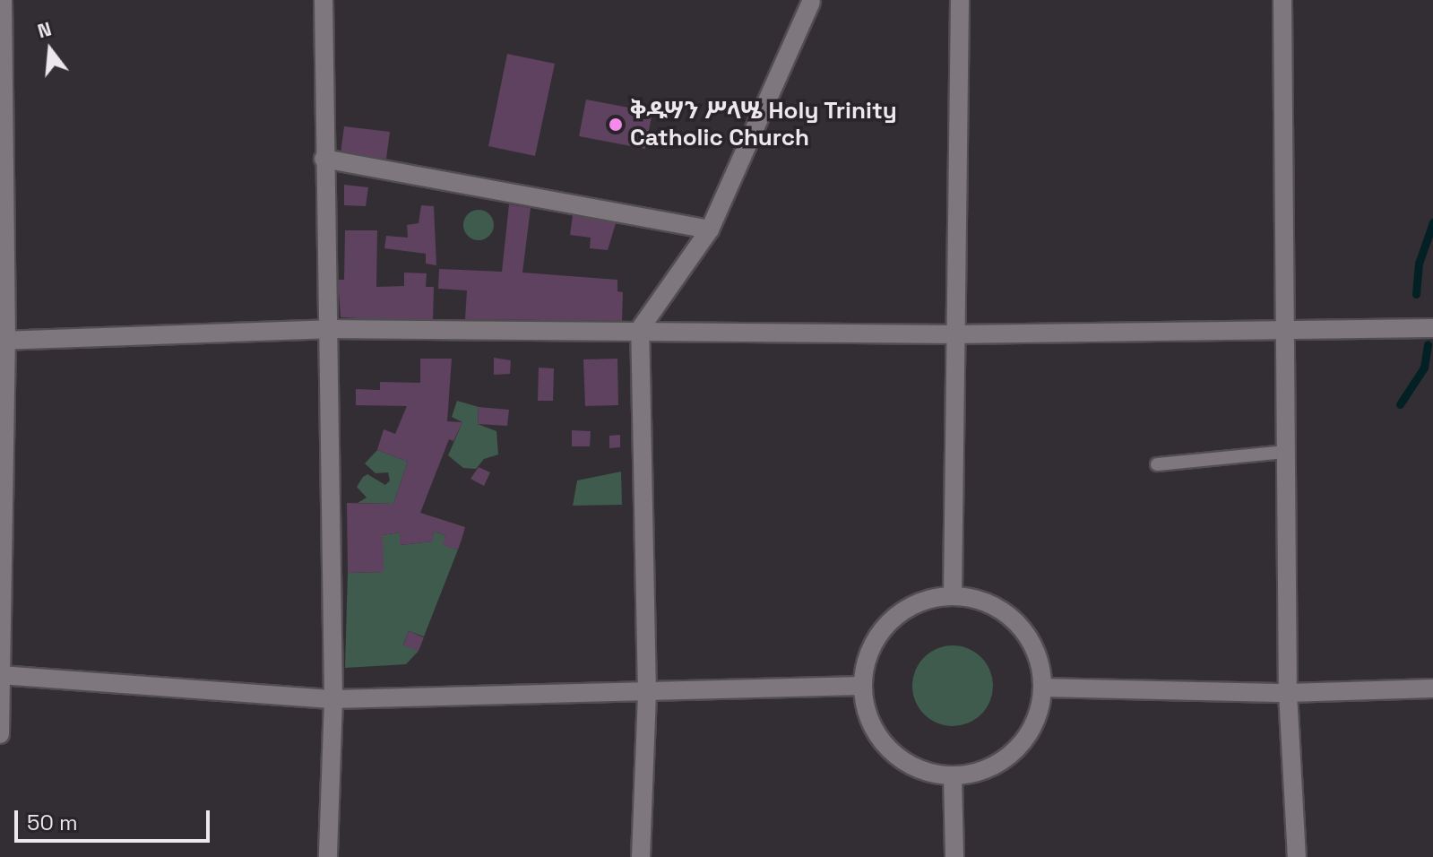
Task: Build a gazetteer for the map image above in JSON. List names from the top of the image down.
{
  "places": ["ቅዱሣን ሥላሤ Holy Trinity Catholic Church"],
  "scale_bar": "50 m",
  "north": "top"
}
